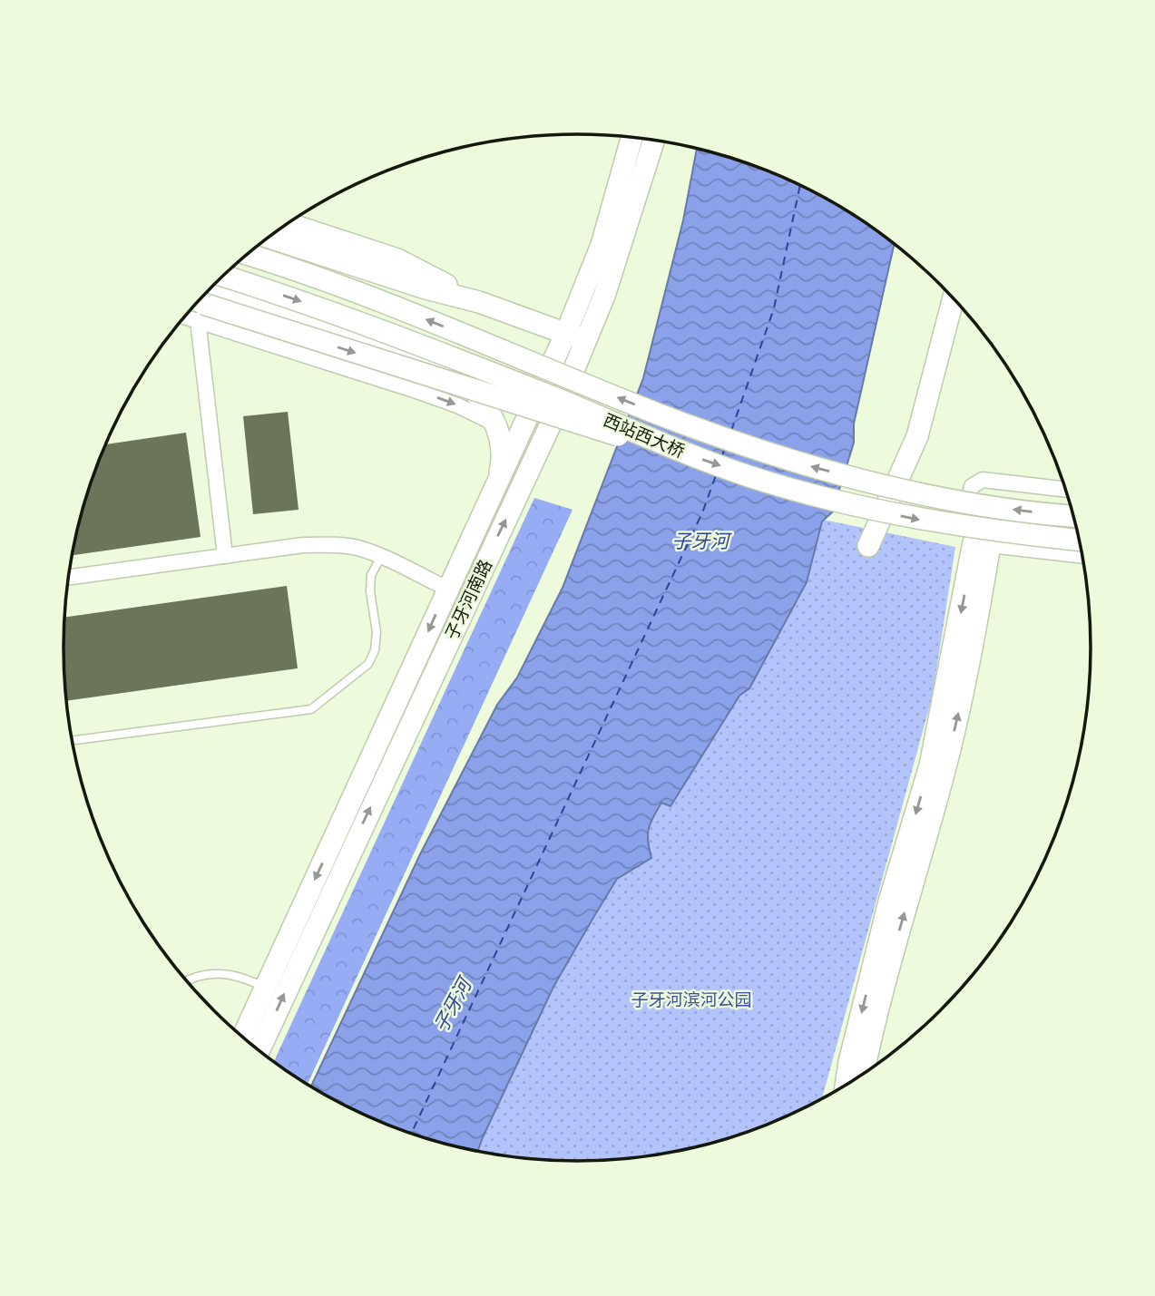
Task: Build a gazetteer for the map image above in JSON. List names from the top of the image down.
{
  "streets": {
    "main road": ["西站西大桥", "子牙河南路"]
  },
  "water": ["子牙河"],
  "parks": ["子牙河滨河公园"]
}
